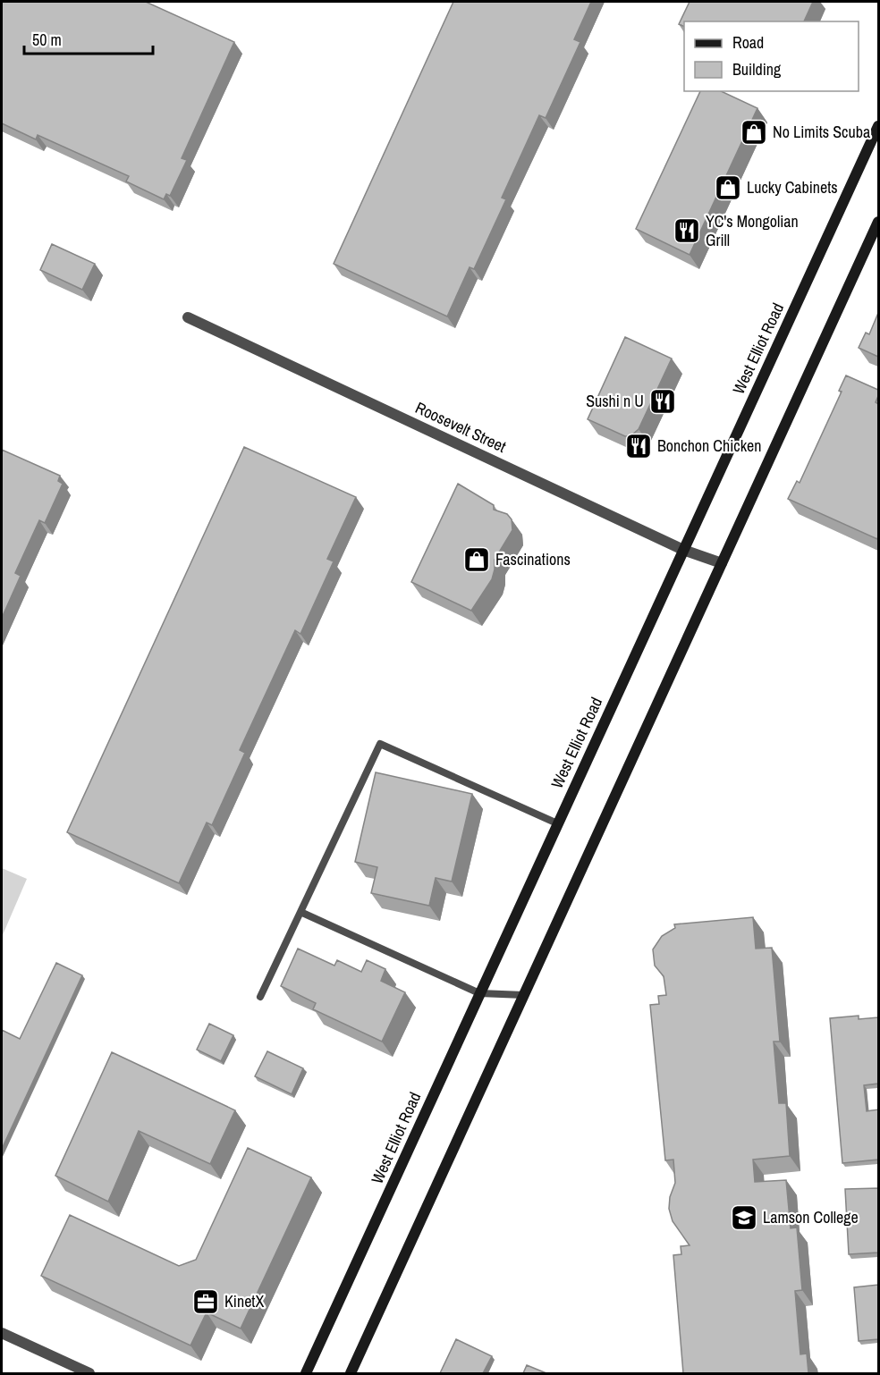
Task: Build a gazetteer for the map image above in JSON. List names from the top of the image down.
{
  "streets": {
    "main road": ["West Elliot Road"],
    "street": ["Roosevelt Street"]
  },
  "crossings": [
    ["West Elliot Road", "Roosevelt Street"]
  ],
  "places": {
    "shop": ["No Limits Scuba", "Lucky Cabinets", "Fascinations"],
    "restaurant": ["YC's Mongolian Grill", "Sushi n U", "Bonchon Chicken"],
    "school or university": ["Lamson College"],
    "office": ["KinetX"]
  },
  "legend": ["Road", "Building"],
  "scale_bar": "50 m"
}
